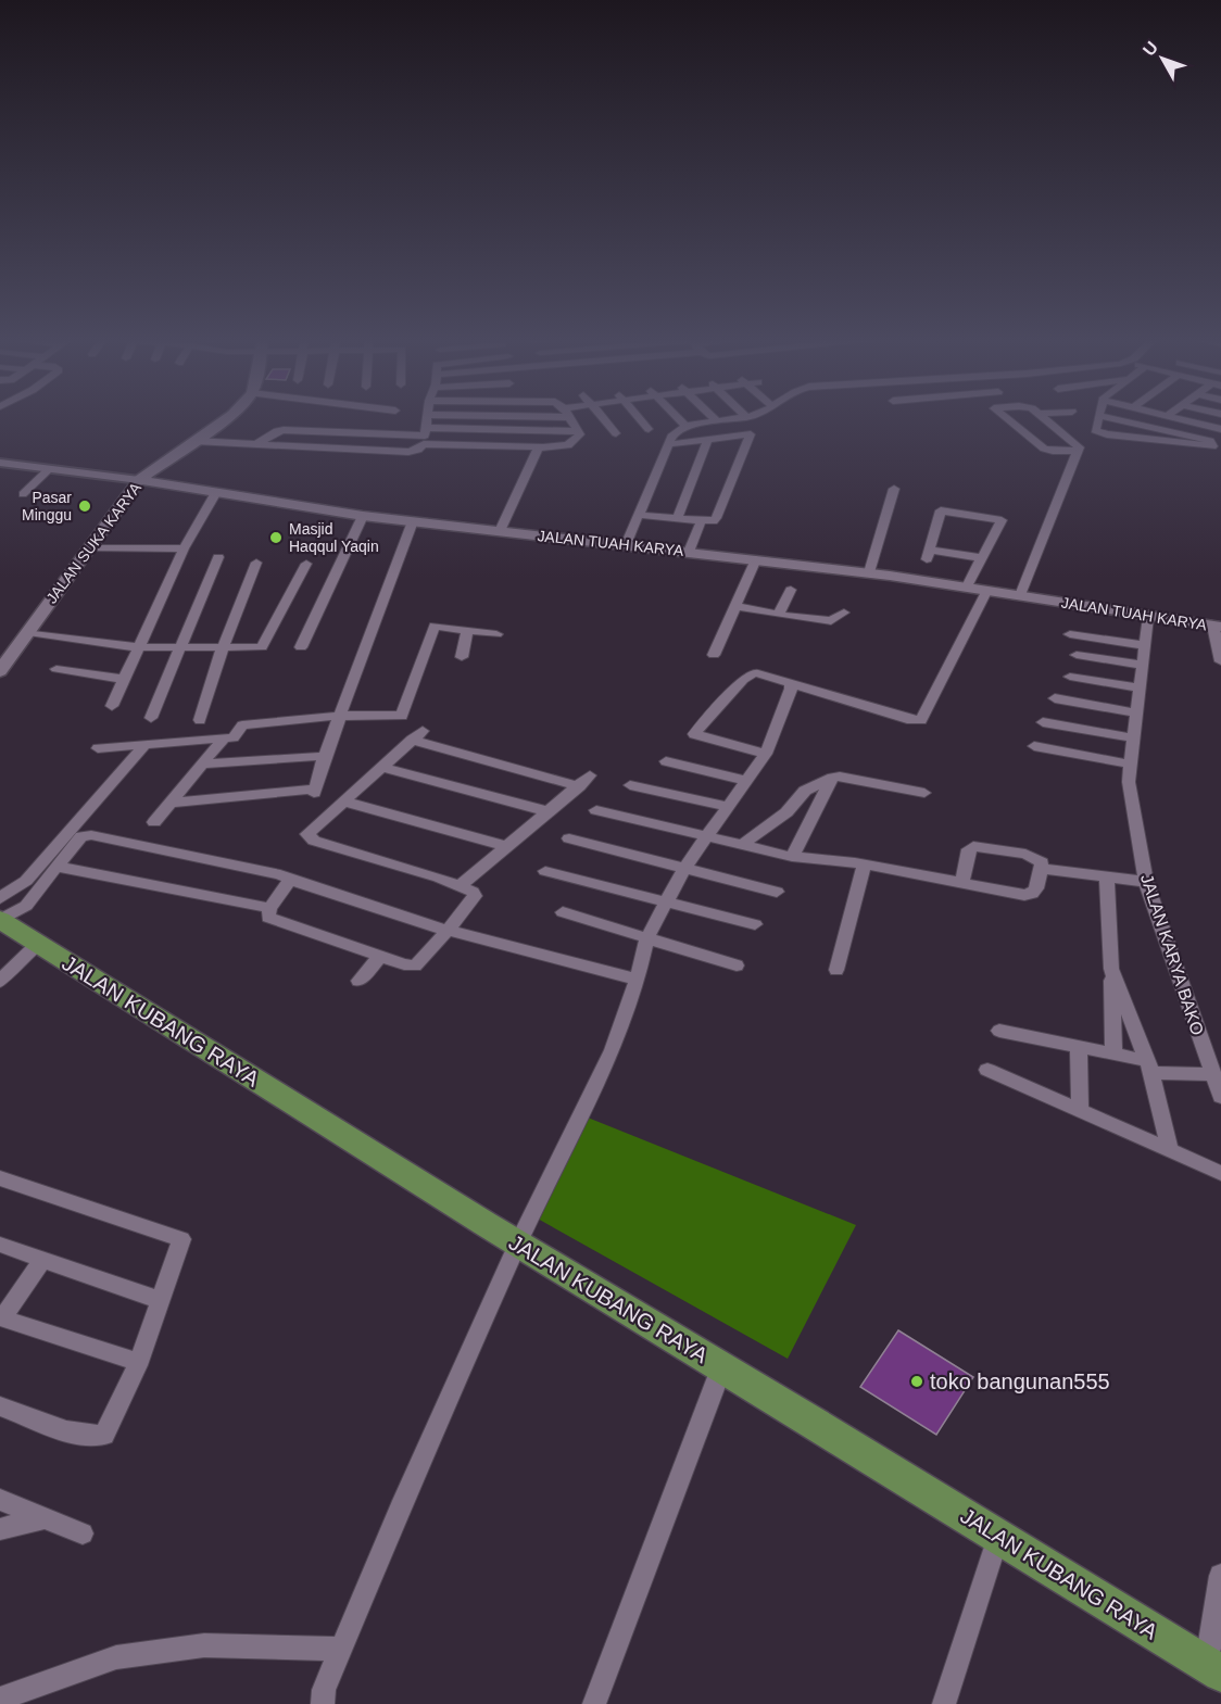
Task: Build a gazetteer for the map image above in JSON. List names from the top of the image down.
{
  "streets": {
    "highway": ["JALAN KUBANG RAYA"],
    "main road": ["JALAN SUKA KARYA", "JALAN TUAH KARYA"],
    "street": ["JALAN KARYA BAKO"]
  },
  "crossings": [
    ["JALAN SUKA KARYA", "JALAN TUAH KARYA"],
    ["JALAN TUAH KARYA", "JALAN KARYA BAKO"]
  ],
  "places": ["Pasar Minggu", "Masjid Haqqul Yaqin", "toko bangunan555"],
  "north": "top left"
}
